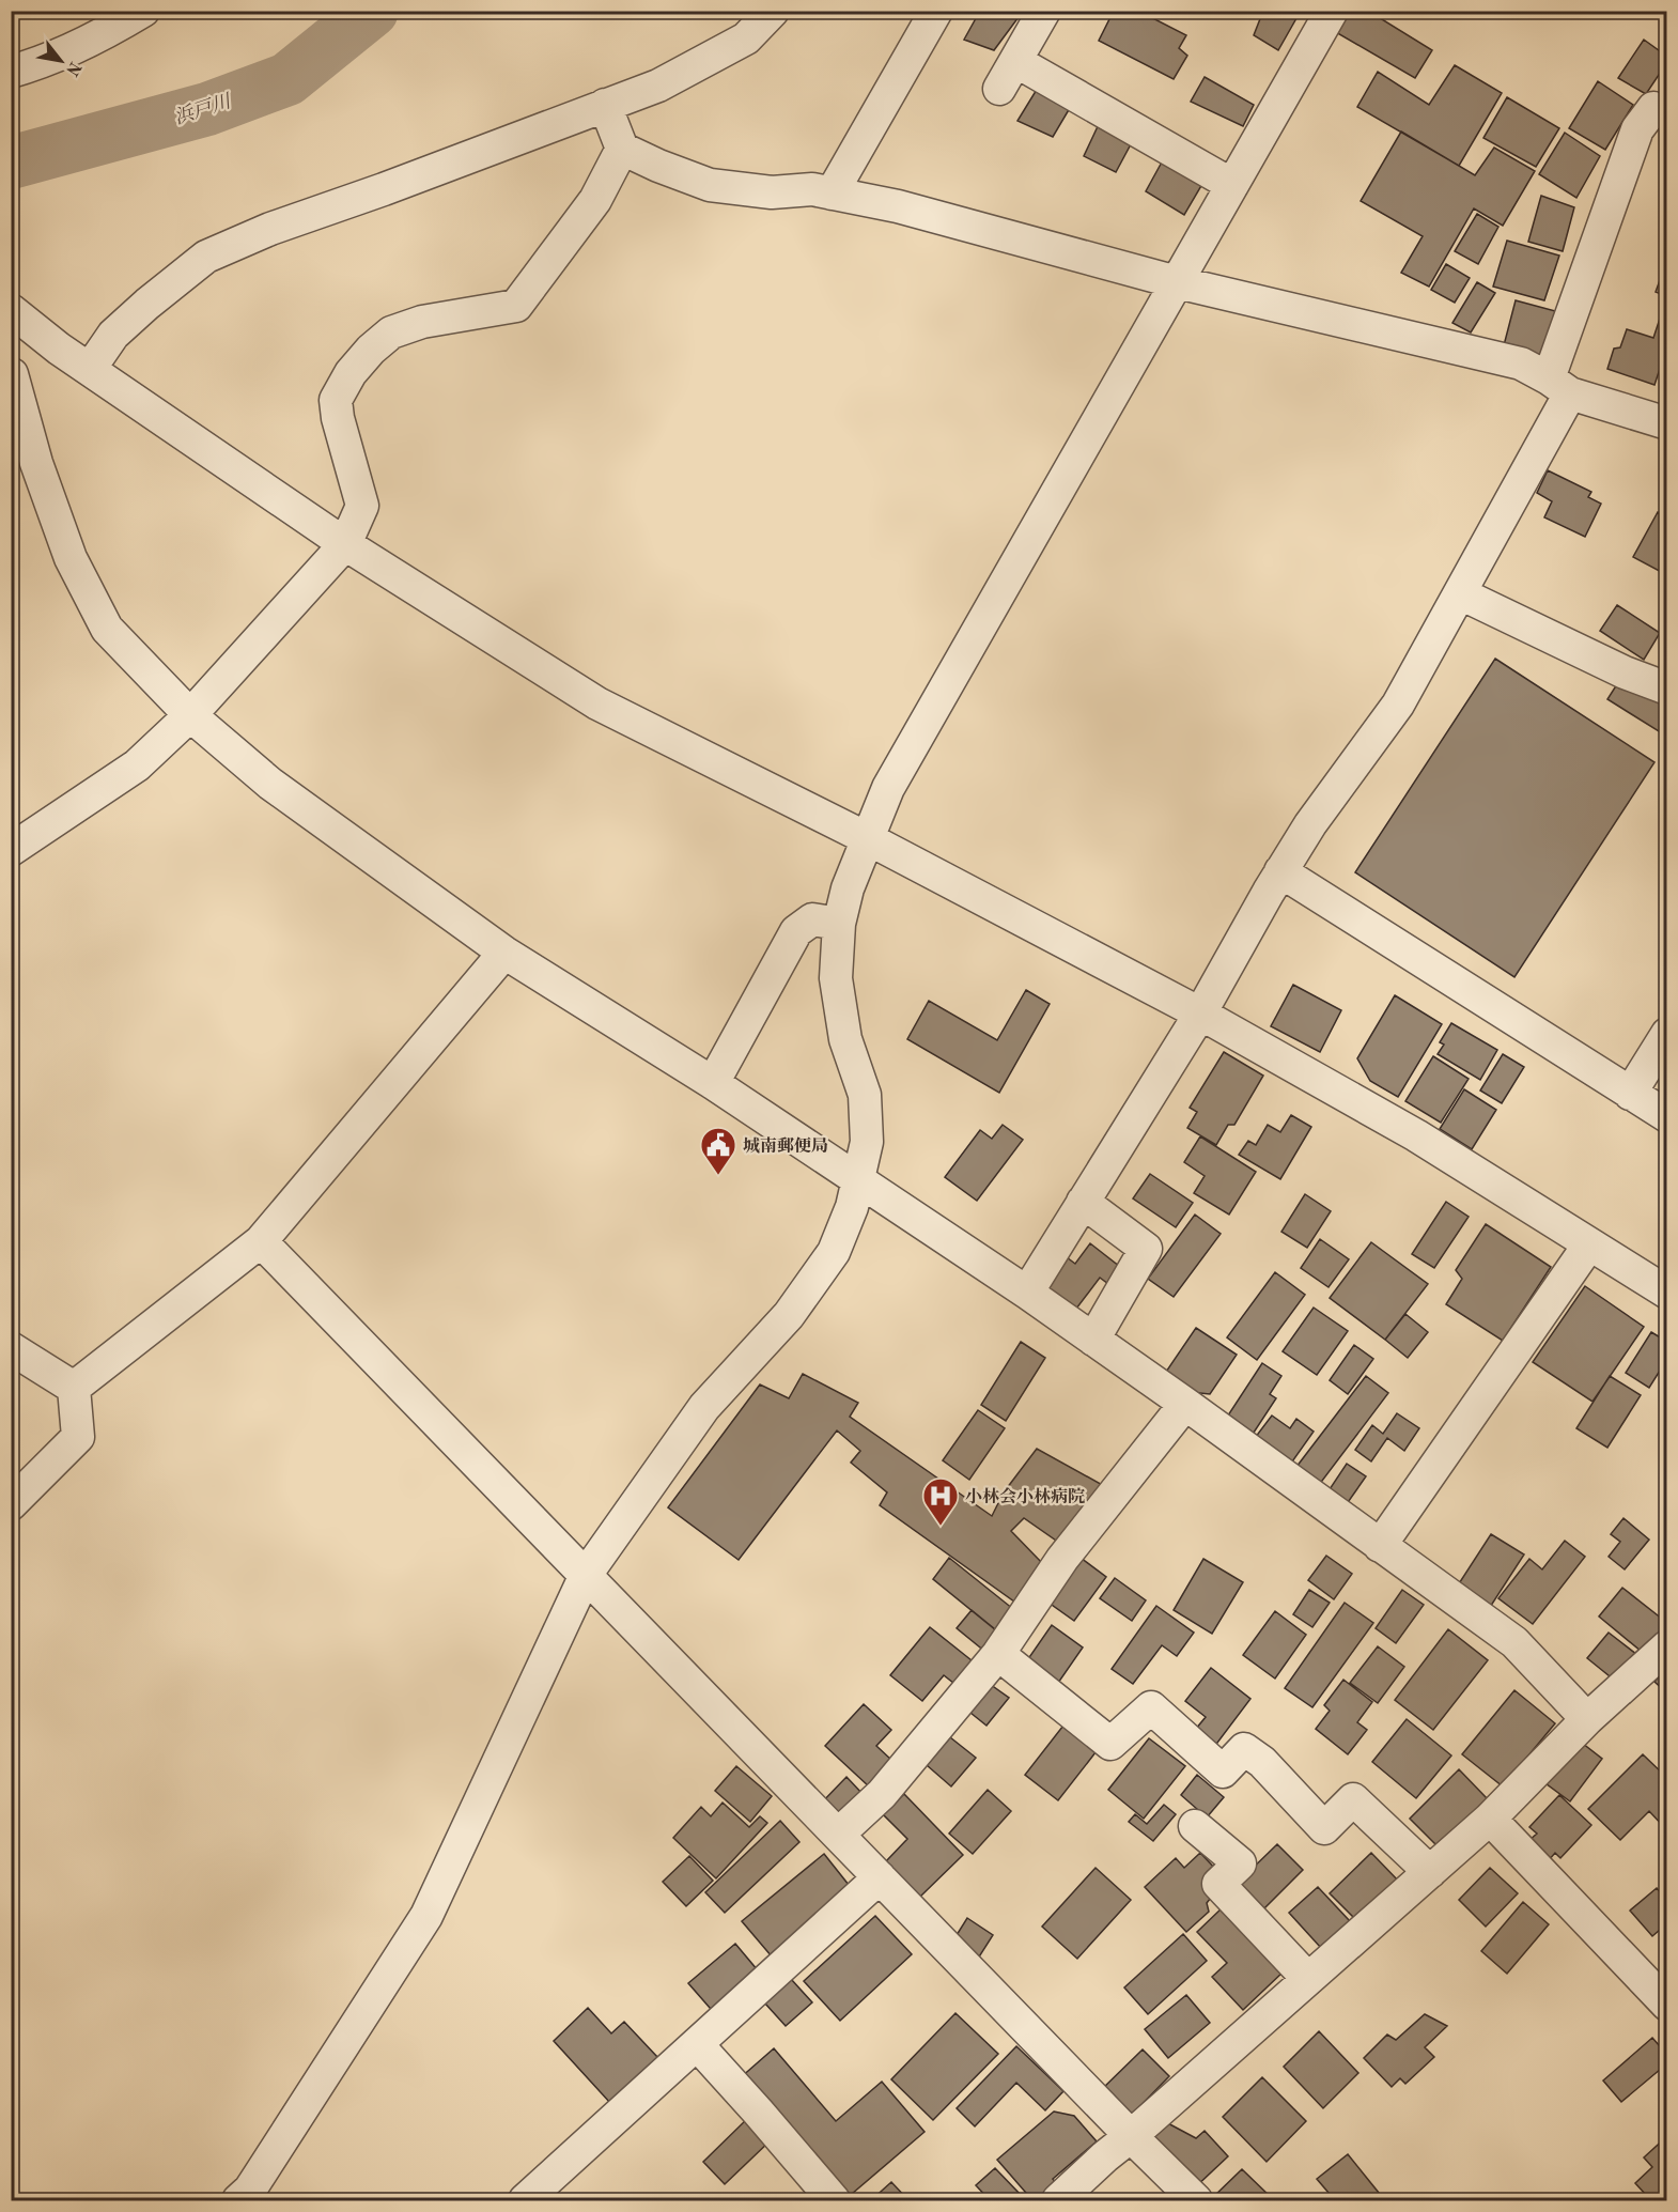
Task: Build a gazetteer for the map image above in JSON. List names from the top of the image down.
{
  "water": ["浜戸川"],
  "places": {
    "public building": ["城南郵便局"],
    "hospital": ["小林会小林病院"]
  },
  "north": "bottom right"
}
